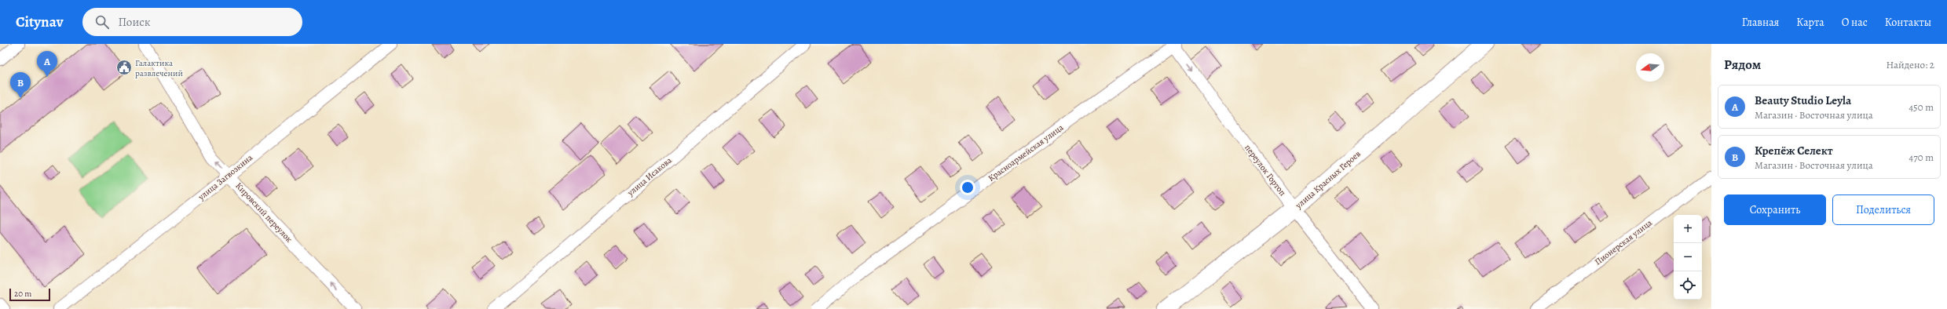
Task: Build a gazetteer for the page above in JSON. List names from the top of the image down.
{
  "streets": {
    "main road": ["улица Красных Героев"],
    "street": [
      "Красноармейская улица",
      "переулок Гортоп",
      "улица Исакова",
      "улица Загвозкина",
      "Кировский переулок",
      "Пионерская улица"
    ]
  },
  "crossings": [
    ["Красноармейская улица", "переулок Гортоп"],
    ["переулок Гортоп", "улица Красных Героев"],
    ["улица Загвозкина", "Кировский переулок"]
  ],
  "one_way": ["переулок Гортоп", "Кировский переулок"],
  "places": {
    "public building": ["Галактика развлечений"]
  },
  "scale_bar": "20 m",
  "north": "left",
  "page": {
    "header": "Citynav",
    "search": "Поиск",
    "nav": [
      "Главная",
      "Карта",
      "О нас",
      "Контакты"
    ],
    "heading": ["Рядом", "Найдено: 2"],
    "pins": ["A", "B"],
    "list": [
      {
        "mark": "A",
        "name": "Beauty Studio Leyla",
        "note": "Магазин · Восточная улица",
        "value": "450 m"
      },
      {
        "mark": "B",
        "name": "Крепёж Селект",
        "note": "Магазин · Восточная улица",
        "value": "470 m"
      }
    ],
    "buttons": ["Сохранить", "Поделиться"],
    "map_buttons": ["+", "−"],
    "scale": "20 m"
  }
}
